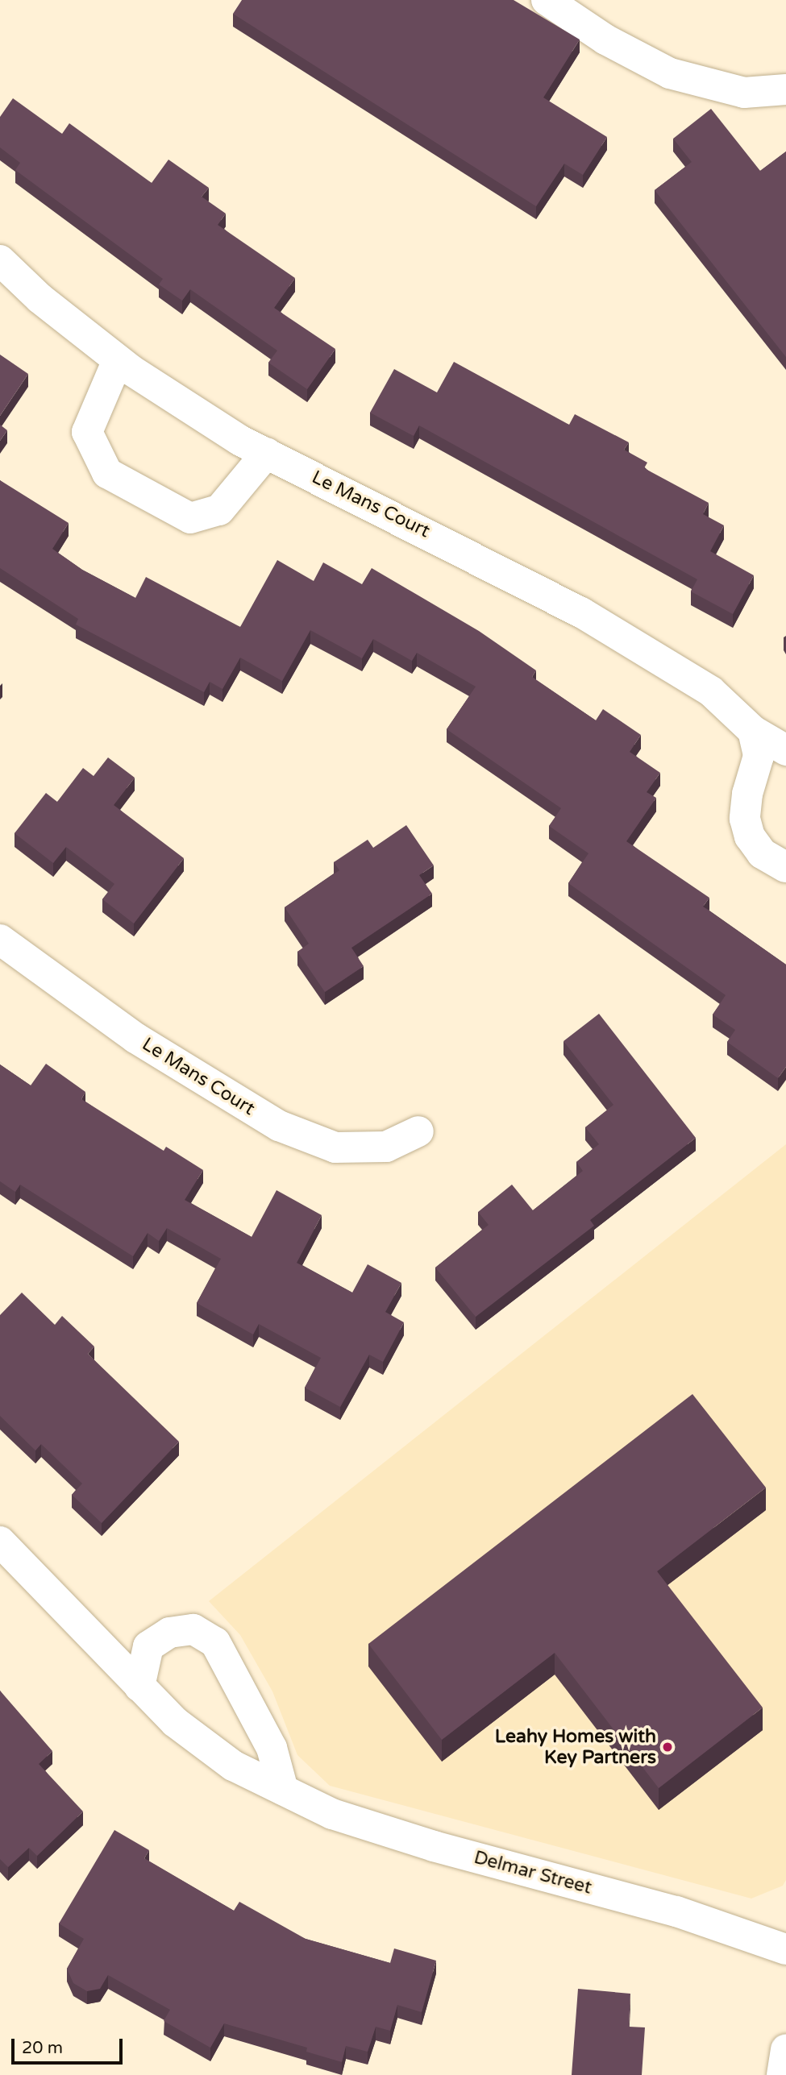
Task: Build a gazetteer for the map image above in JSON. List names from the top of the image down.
{
  "streets": {
    "street": ["Le Mans Court", "Delmar Street"]
  },
  "places": ["Leahy Homes with Key Partners"],
  "scale_bar": "20 m"
}
